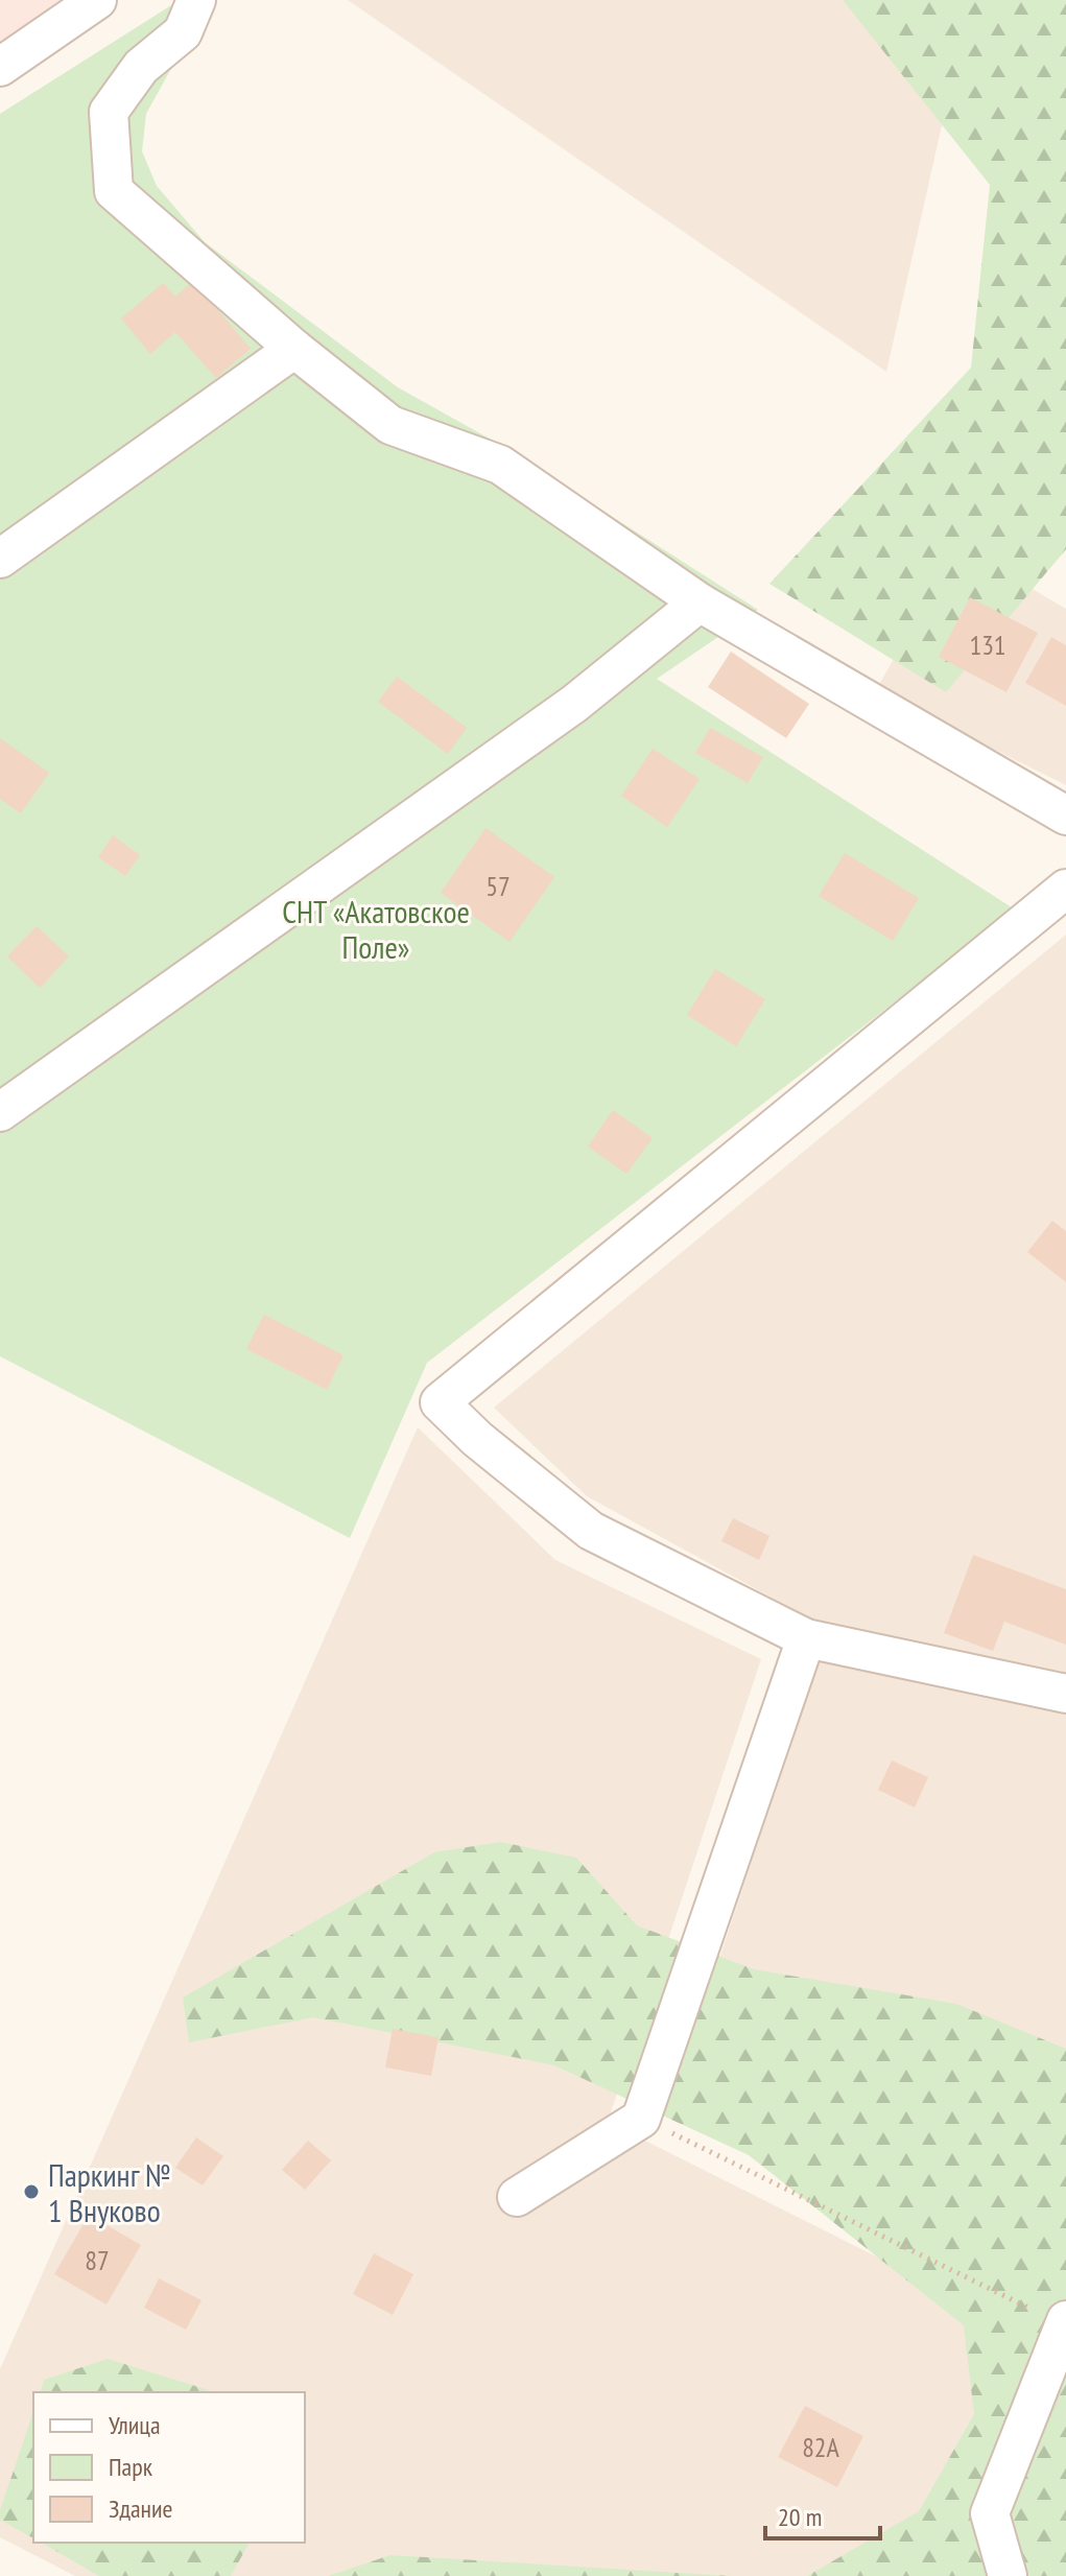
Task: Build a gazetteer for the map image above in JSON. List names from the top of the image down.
{
  "parks": ["СНТ «Акатовское Поле»"],
  "places": ["Паркинг № 1 Внуково"],
  "house_numbers": [
    "131",
    "57",
    "87",
    "82А"
  ],
  "legend": ["Улица", "Парк", "Здание"],
  "scale_bar": "20 m"
}
